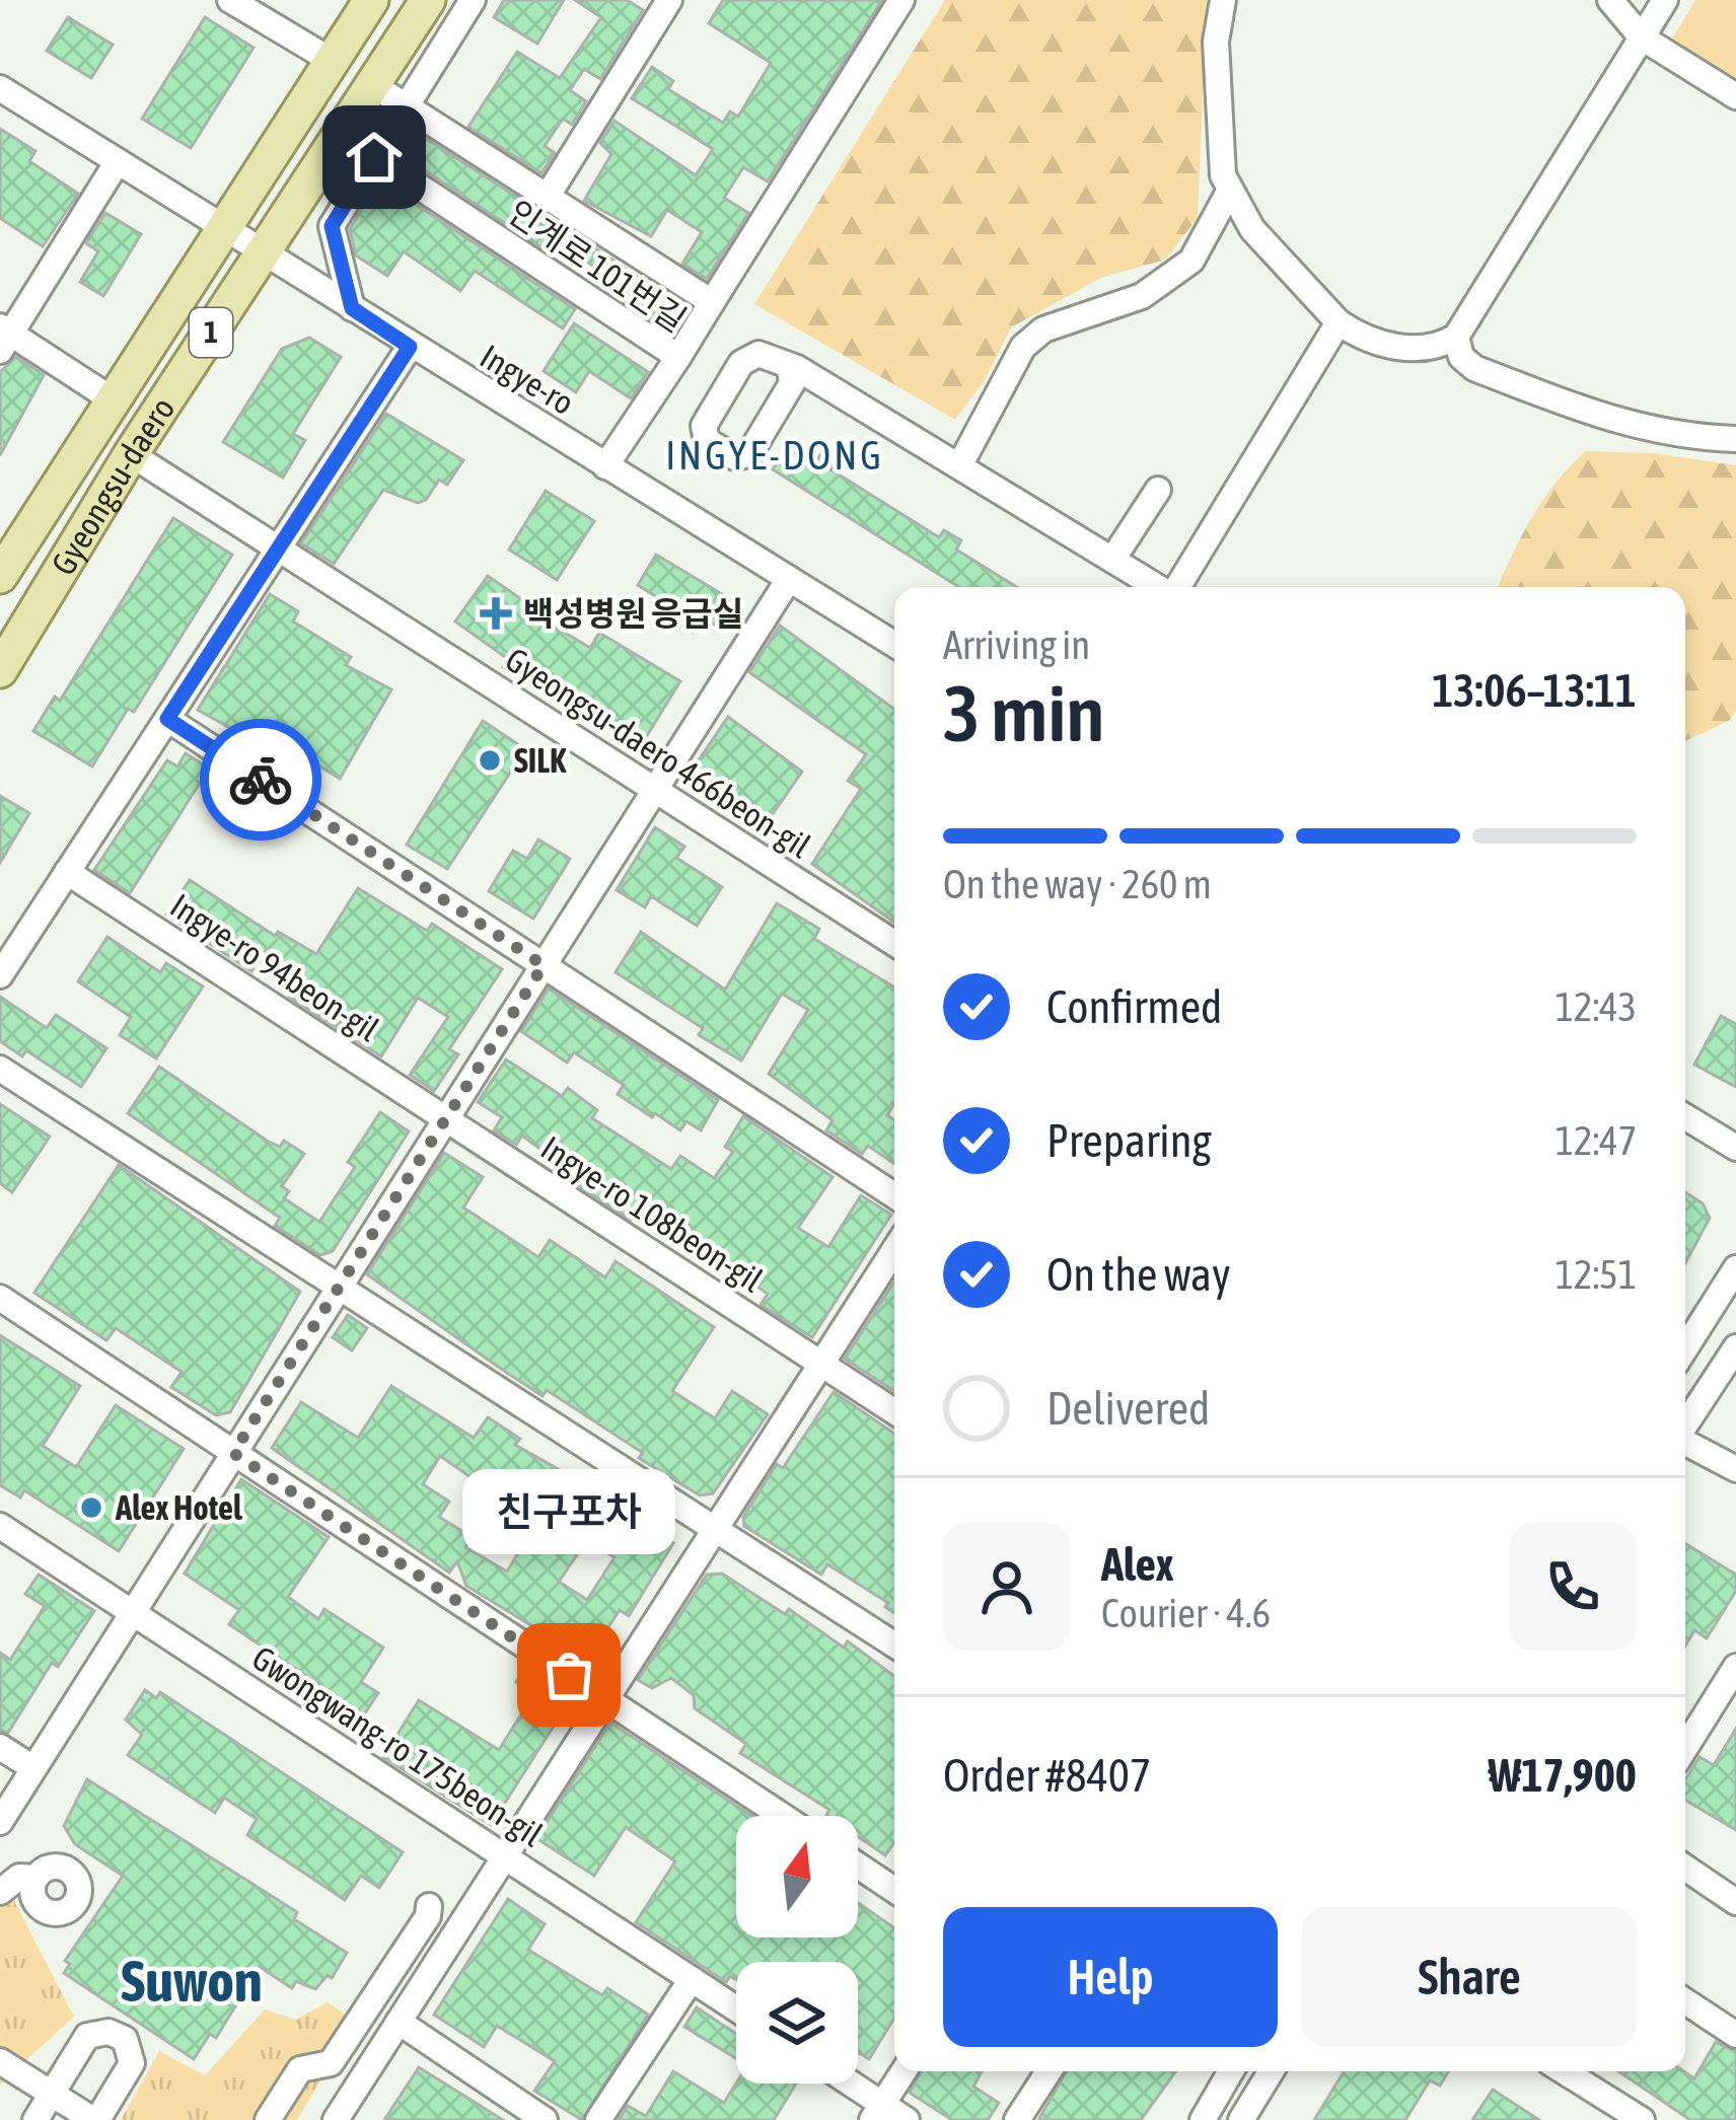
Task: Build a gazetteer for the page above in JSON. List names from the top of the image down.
{
  "streets": {
    "main road": ["1", "Gyeongsu-daero"],
    "street": [
      "인계로 101번길",
      "Ingye-ro",
      "Gyeongsu-daero 466beon-gil",
      "Ingye-ro 94beon-gil",
      "Ingye-ro 108beon-gil",
      "Gwongwang-ro 175beon-gil"
    ]
  },
  "crossings": [
    ["인계로 101번길", "Ingye-ro"],
    ["Ingye-ro", "Gyeongsu-daero"],
    ["Gyeongsu-daero", "Gyeongsu-daero 466beon-gil"],
    ["Ingye-ro 94beon-gil", "Ingye-ro 108beon-gil"]
  ],
  "districts": ["INGYE-DONG", "Suwon"],
  "places": {
    "health": ["백성병원 응급실"],
    "other": ["SILK", "Alex Hotel", "친구포차"]
  },
  "north": "top",
  "page": {
    "heading": ["3 min", "Arriving in", "13:06–13:11"],
    "panel": [
      "Alex",
      "Courier · 4.6",
      "Order #8407",
      "₩17,900"
    ],
    "bar": "On the way · 260 m",
    "list": [
      ["Confirmed", "12:43"],
      ["Preparing", "12:47"],
      ["On the way", "12:51"],
      "Delivered"
    ],
    "bubble": "친구포차",
    "buttons": ["Help", "Share"]
  }
}
